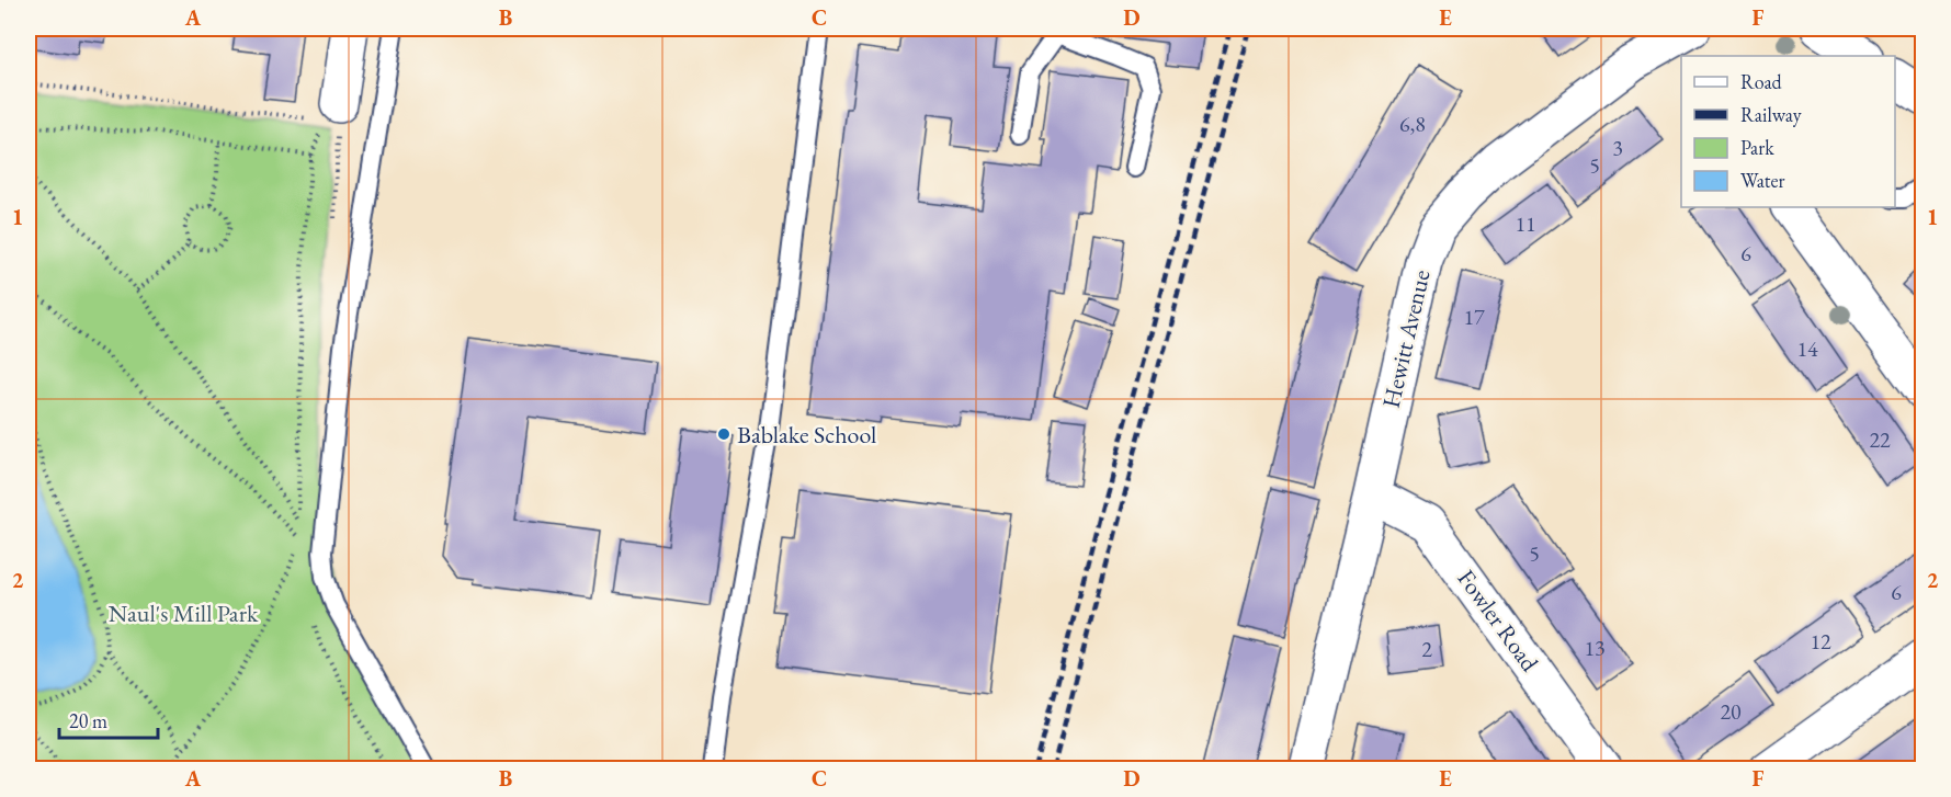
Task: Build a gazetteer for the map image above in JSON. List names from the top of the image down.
{
  "streets": {
    "street": ["Hewitt Avenue", "Fowler Road"]
  },
  "crossings": [
    ["Hewitt Avenue", "Fowler Road"]
  ],
  "parks": ["Naul's Mill Park"],
  "places": ["Bablake School"],
  "house_numbers": [
    "6,8",
    "3",
    "5",
    "11",
    "6",
    "17",
    "14",
    "22",
    "5",
    "6",
    "12",
    "13",
    "2",
    "20"
  ],
  "legend": [
    "Road",
    "Railway",
    "Park",
    "Water"
  ],
  "scale_bar": "20 m",
  "grid": {
    "columns": [
      "A",
      "B",
      "C",
      "D",
      "E",
      "F"
    ],
    "rows": ["1", "2"]
  }
}
